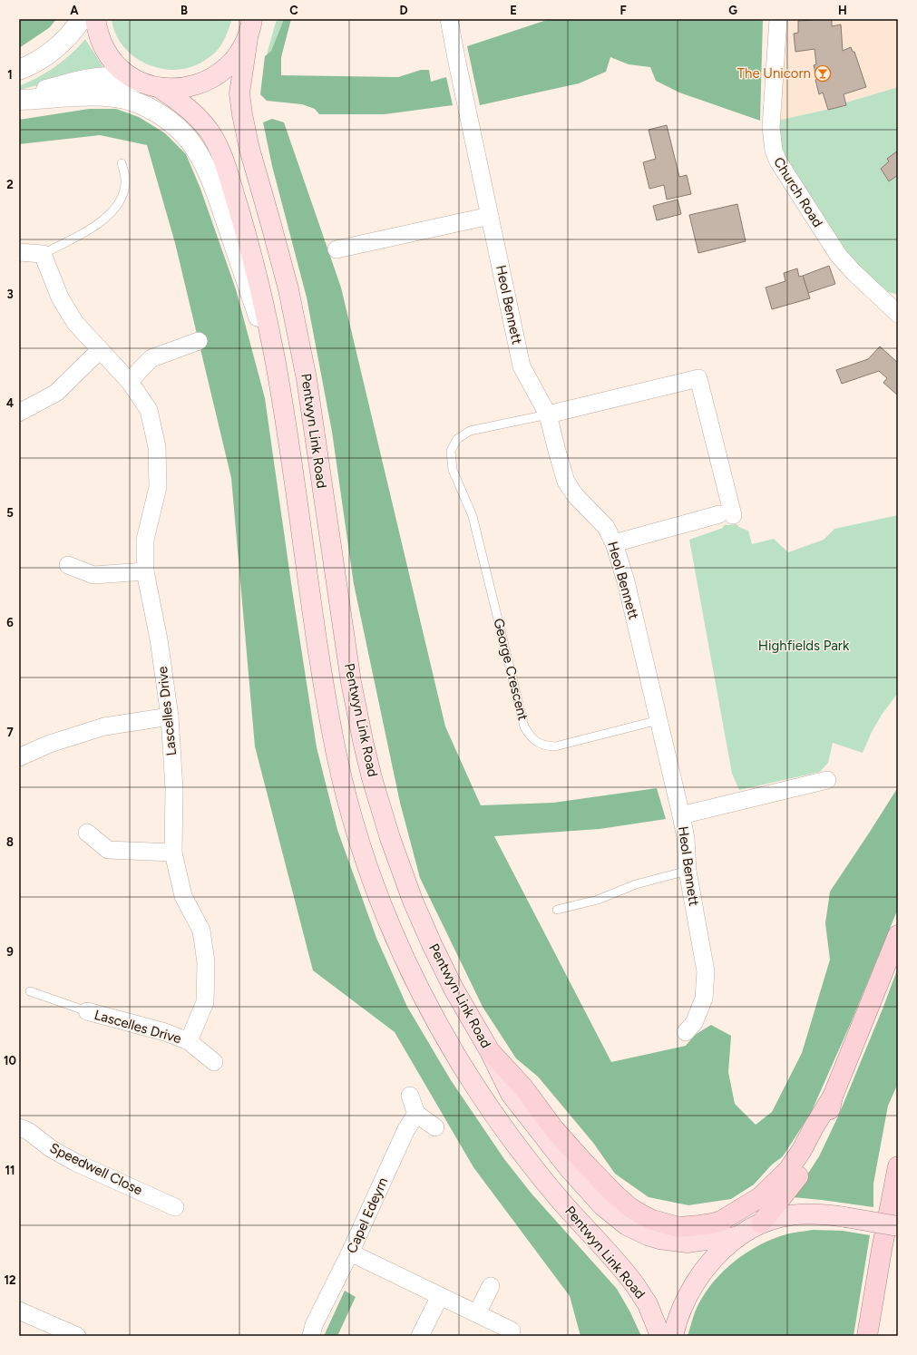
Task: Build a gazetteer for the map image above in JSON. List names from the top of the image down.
{
  "streets": {
    "main road": ["Pentwyn Link Road"],
    "street": [
      "Church Road",
      "Heol Bennett",
      "Lascelles Drive",
      "Speedwell Close",
      "Capel Edeyrn"
    ],
    "lane": ["George Crescent"]
  },
  "crossings": [
    ["Heol Bennett", "George Crescent"]
  ],
  "parks": ["Highfields Park"],
  "places": {
    "bar": ["The Unicorn"]
  },
  "grid": {
    "columns": [
      "A",
      "B",
      "C",
      "D",
      "E",
      "F",
      "G",
      "H"
    ],
    "rows": [
      "1",
      "2",
      "3",
      "4",
      "5",
      "6",
      "7",
      "8",
      "9",
      "10",
      "11",
      "12"
    ]
  }
}
